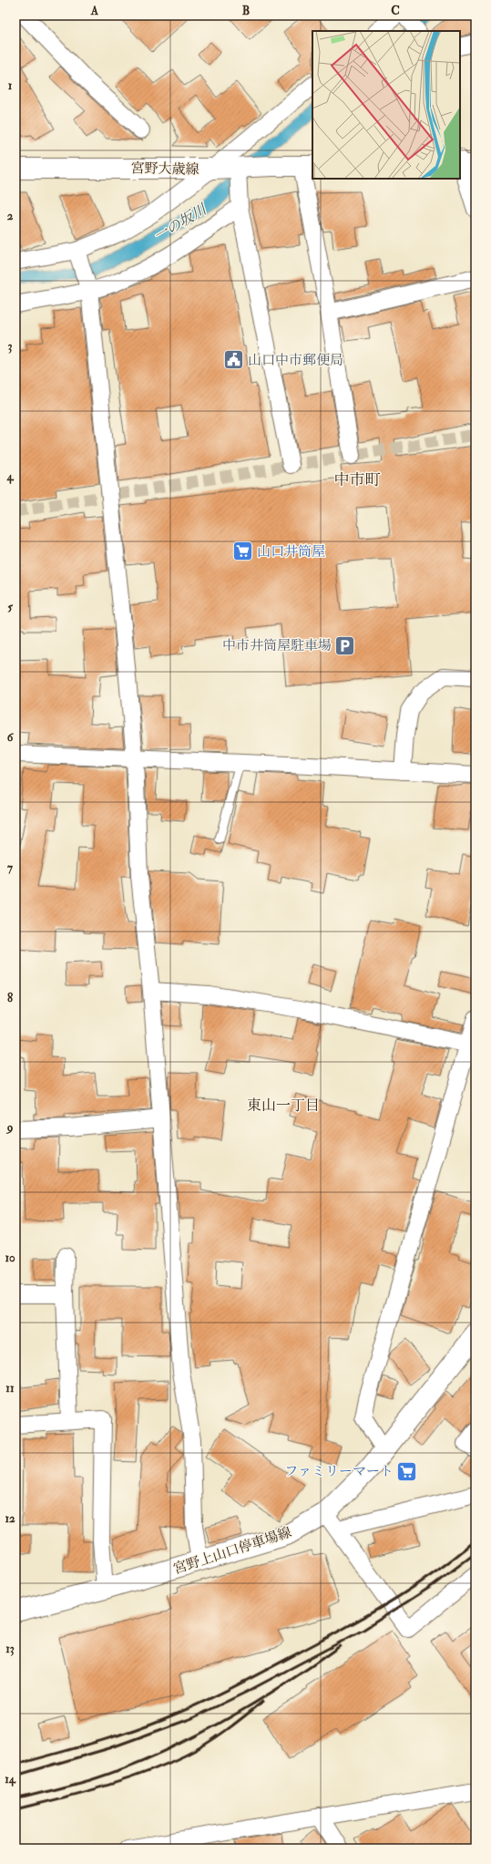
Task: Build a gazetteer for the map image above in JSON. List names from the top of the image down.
{
  "streets": {
    "main road": ["宮野大歳線", "宮野上山口停車場線"]
  },
  "districts": ["中市町", "東山一丁目"],
  "water": ["一の坂川"],
  "places": {
    "public building": ["山口中市郵便局"],
    "supermarket": ["山口井筒屋", "ファミリーマート"],
    "parking": ["中市井筒屋駐車場"]
  },
  "grid": {
    "columns": ["A", "B", "C"],
    "rows": [
      "1",
      "2",
      "3",
      "4",
      "5",
      "6",
      "7",
      "8",
      "9",
      "10",
      "11",
      "12",
      "13",
      "14"
    ]
  }
}
